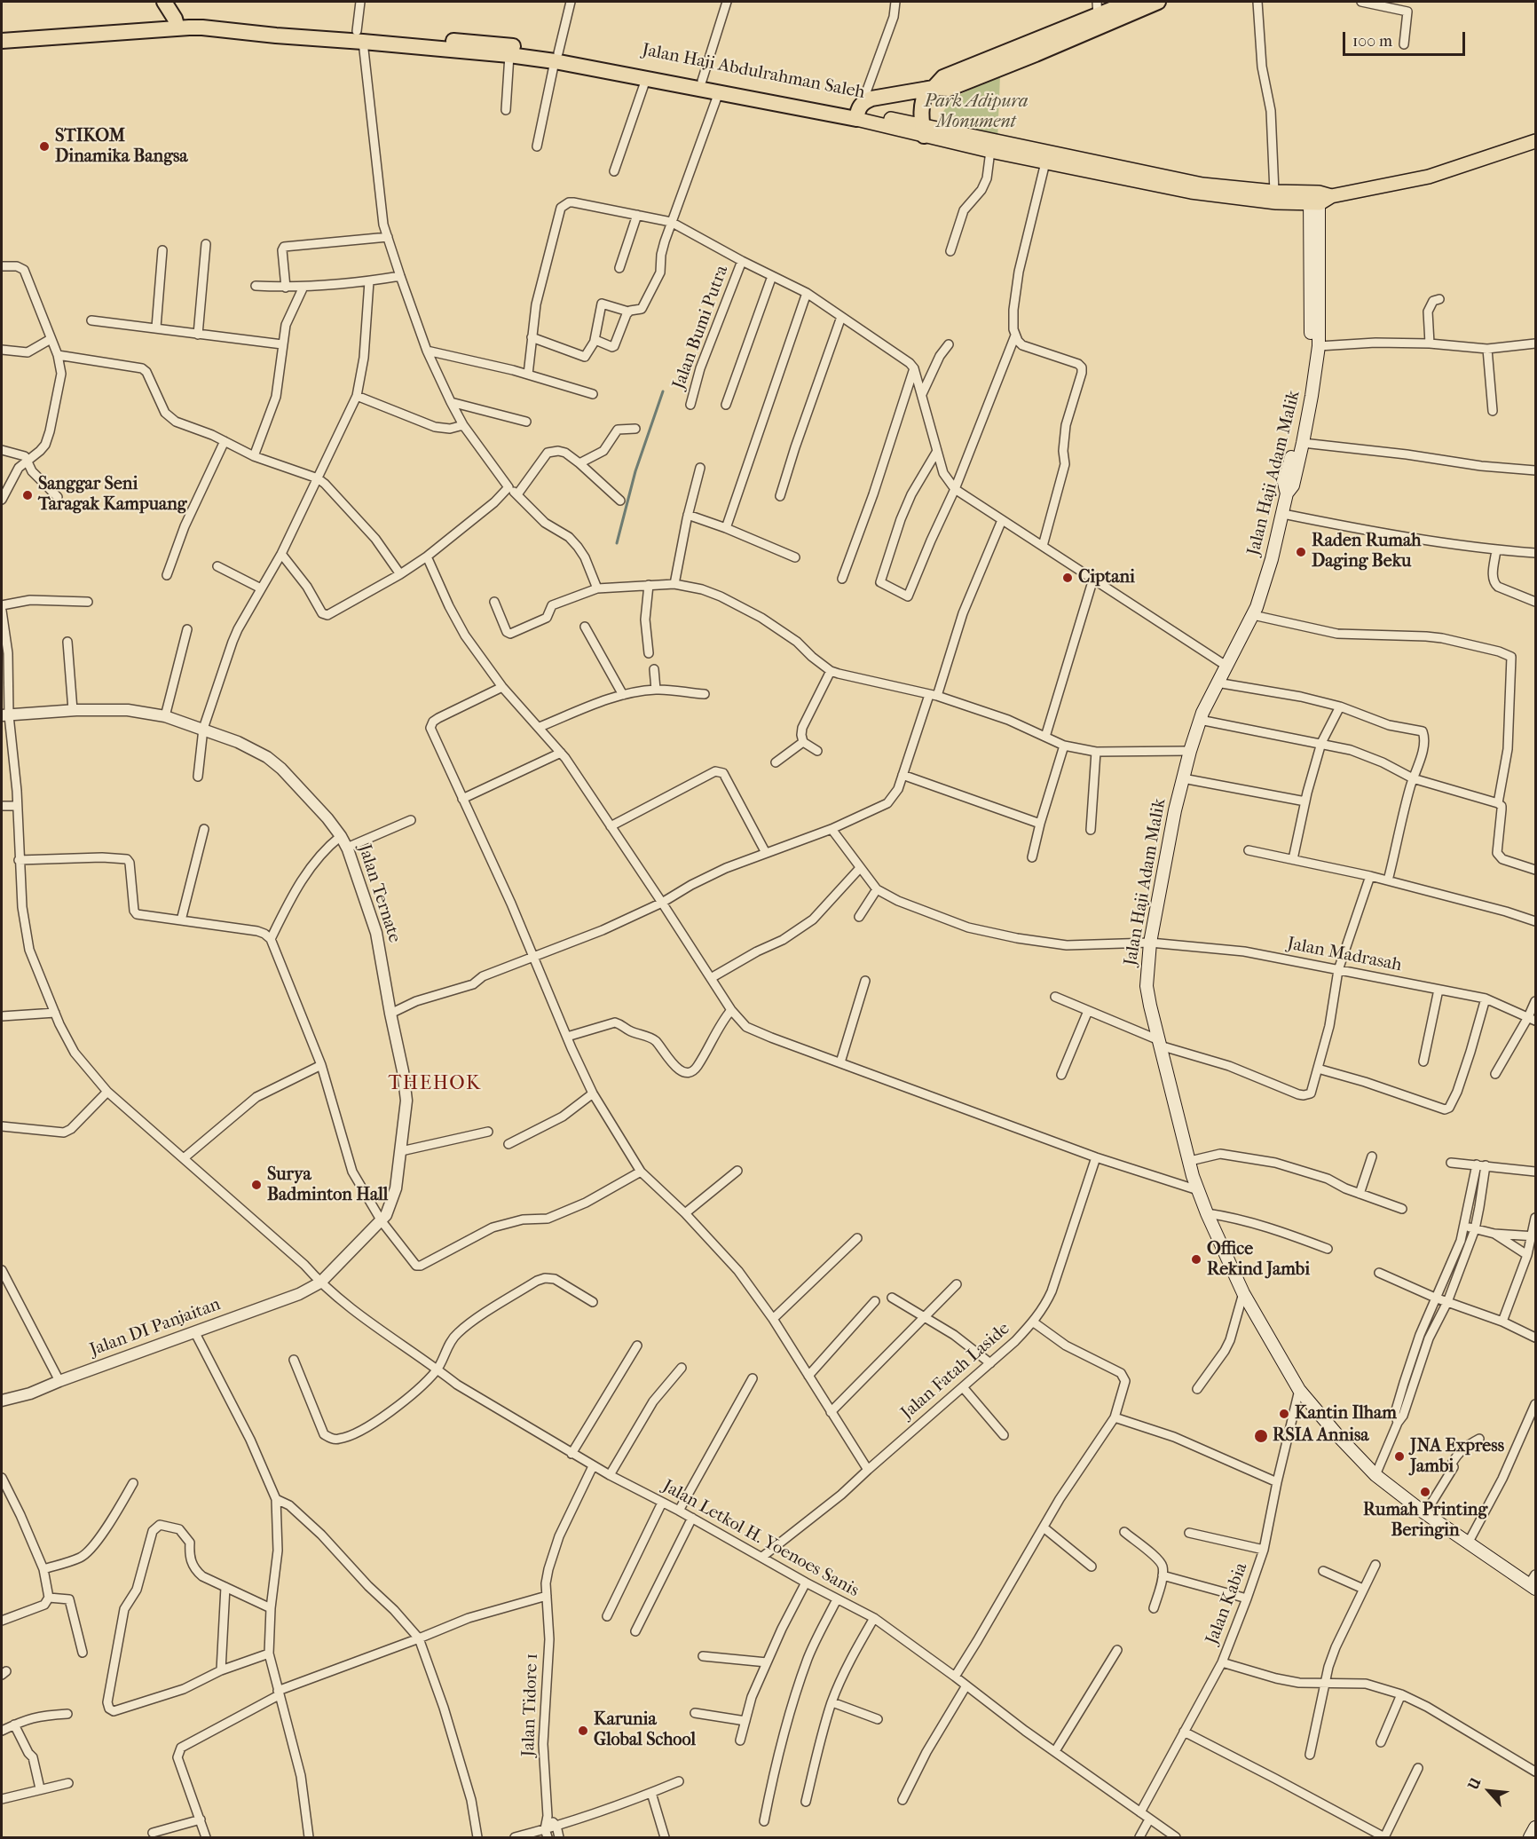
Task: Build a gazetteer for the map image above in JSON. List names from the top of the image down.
{
  "streets": {
    "highway": ["Jalan Haji Abdulrahman Saleh"],
    "main road": ["Jalan Haji Adam Malik"],
    "street": [
      "Jalan Bumi Putra",
      "Jalan Ternate",
      "Jalan Madrasah",
      "Jalan DI Panjaitan",
      "Jalan Fatah Laside",
      "Jalan Letkol H. Yoenoes Sanis",
      "Jalan Kabia",
      "Jalan Tidore 1"
    ]
  },
  "crossings": [
    ["Jalan Haji Abdulrahman Saleh", "Jalan Haji Adam Malik"],
    ["Jalan Haji Adam Malik", "Jalan Madrasah"],
    ["Jalan Haji Adam Malik", "Jalan Kabia"],
    ["Jalan Ternate", "Jalan DI Panjaitan"],
    ["Jalan Ternate", "Jalan Letkol H. Yoenoes Sanis"],
    ["Jalan DI Panjaitan", "Jalan Letkol H. Yoenoes Sanis"],
    ["Jalan Fatah Laside", "Jalan Letkol H. Yoenoes Sanis"],
    ["Jalan Letkol H. Yoenoes Sanis", "Jalan Kabia"],
    ["Jalan Letkol H. Yoenoes Sanis", "Jalan Tidore 1"]
  ],
  "districts": ["THEHOK"],
  "parks": ["Park Adipura Monument"],
  "places": [
    "STIKOM Dinamika Bangsa",
    "Sanggar Seni Taragak Kampuang",
    "Raden Rumah Daging Beku",
    "Ciptani",
    "Surya Badminton Hall",
    "Office Rekind Jambi",
    "Kantin Ilham",
    "RSIA Annisa",
    "JNA Express Jambi",
    "Rumah Printing Beringin",
    "Karunia Global School"
  ],
  "scale_bar": "100 m",
  "north": "top left"
}
